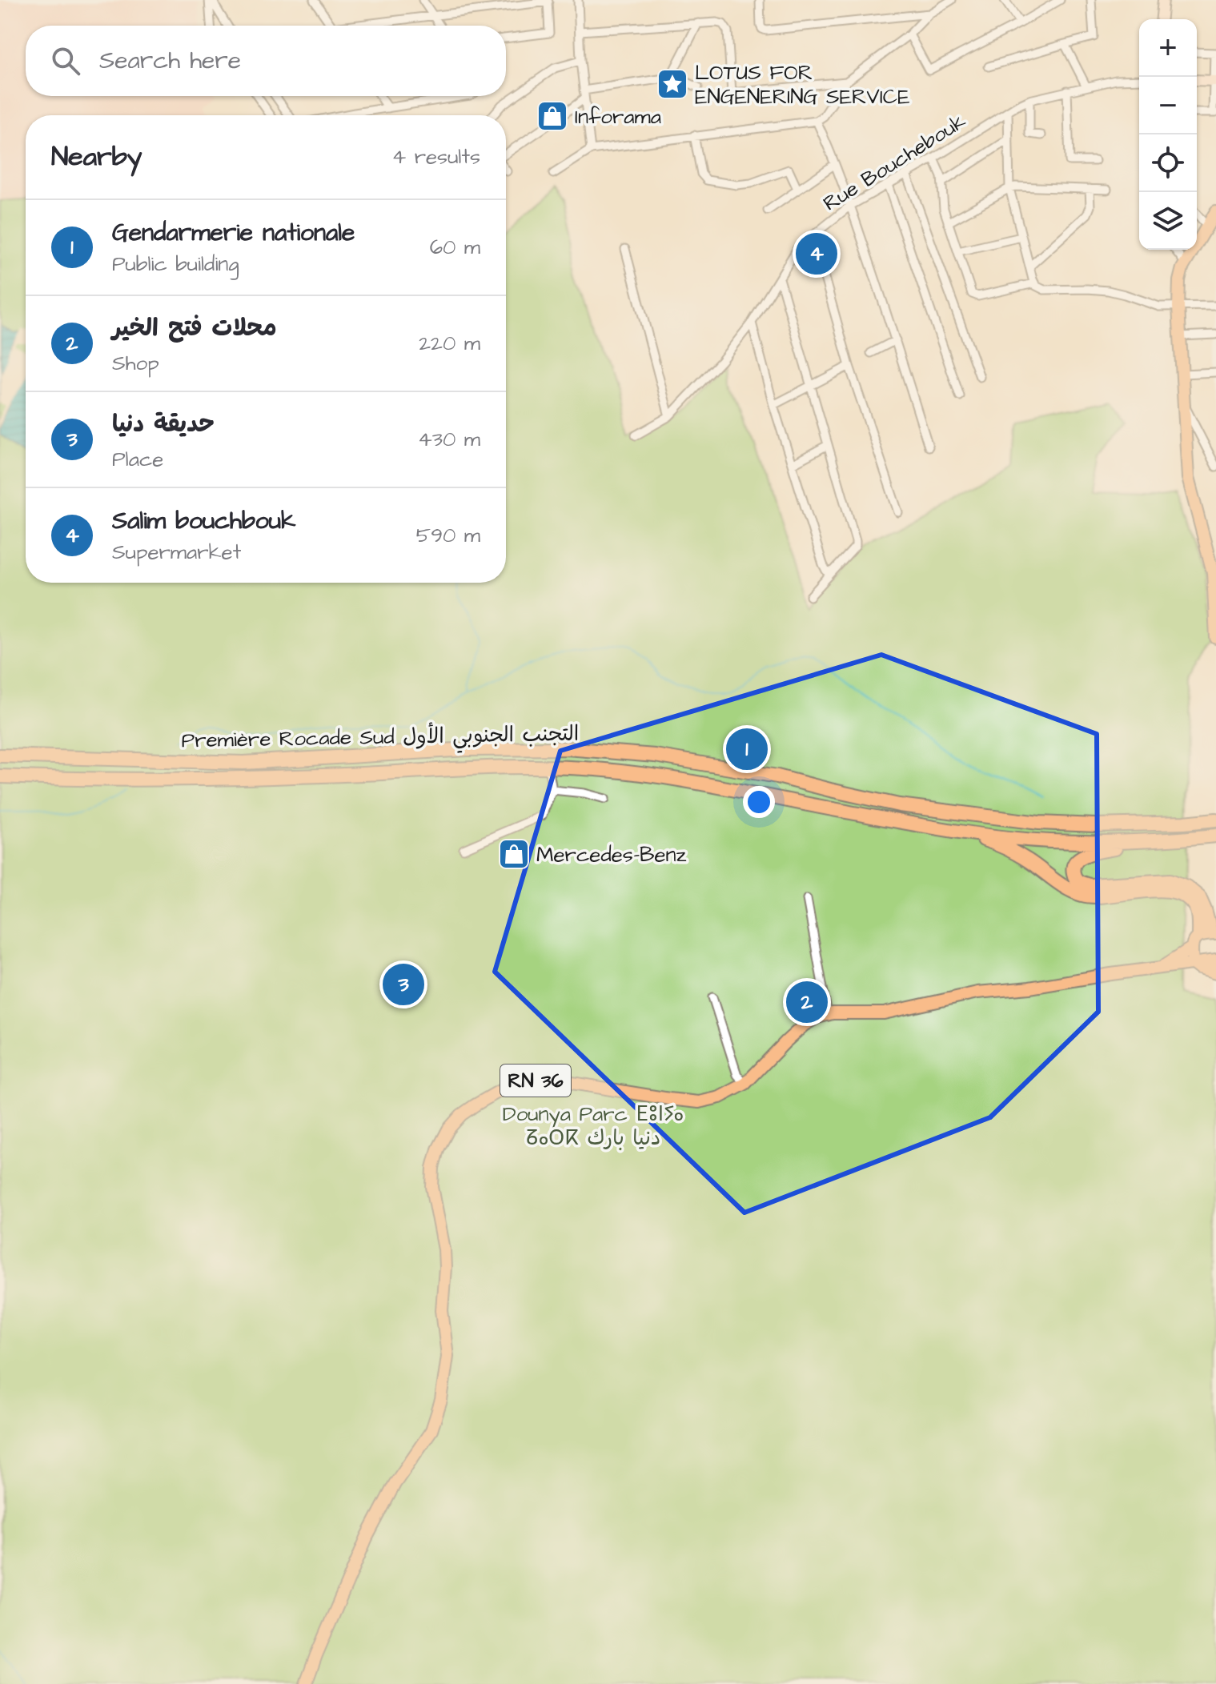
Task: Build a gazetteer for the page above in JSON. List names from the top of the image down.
{
  "streets": {
    "highway": ["Première Rocade Sud التجنب الجنوبي الأول"],
    "main road": ["RN 36"],
    "street": ["Rue Bouchebouk"]
  },
  "parks": ["Dounya Parc ⴹⵓⵏⵢⴰ ⵒⴰⵔⴽ دنيا بارك"],
  "places": {
    "place": ["LOTUS FOR ENGENERING SERVICE"],
    "shop": ["Inforama", "Mercedes-Benz"]
  },
  "page": {
    "map_buttons": ["+", "−"],
    "search": "Search here",
    "heading": ["Nearby", "4 results"],
    "list": [
      {
        "mark": "1",
        "name": "Gendarmerie nationale",
        "note": "Public building",
        "value": "60 m"
      },
      {
        "mark": "2",
        "name": "محلات فتح الخير",
        "note": "Shop",
        "value": "220 m"
      },
      {
        "mark": "3",
        "name": "حديقة دنيا",
        "note": "Place",
        "value": "430 m"
      },
      {
        "mark": "4",
        "name": "Salim bouchbouk",
        "note": "Supermarket",
        "value": "590 m"
      }
    ],
    "pins": [
      "4",
      "1",
      "3",
      "2"
    ]
  }
}
